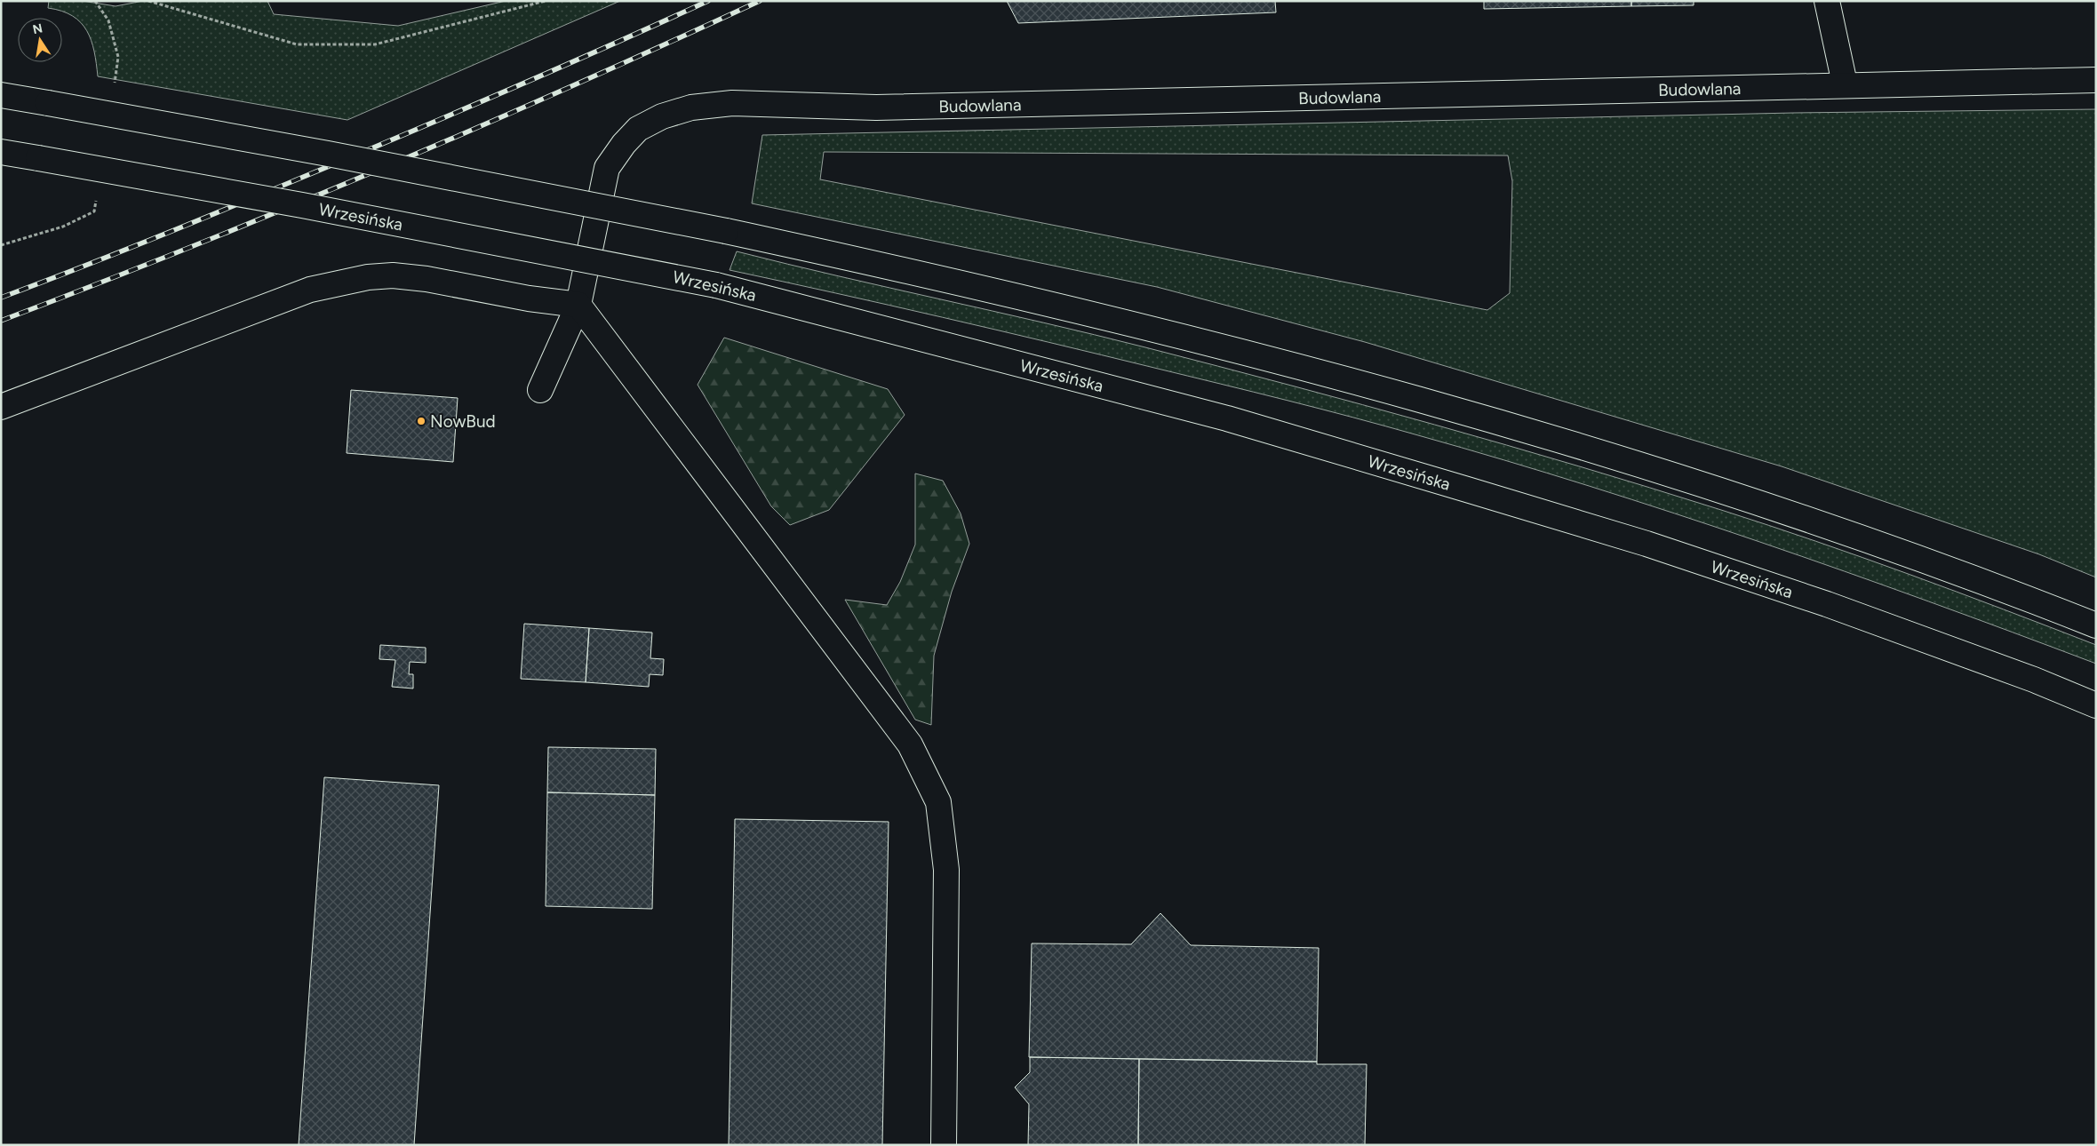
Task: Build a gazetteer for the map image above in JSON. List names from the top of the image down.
{
  "streets": {
    "main road": ["Budowlana", "Wrzesińska"]
  },
  "places": ["NowBud"],
  "north": "top"
}
